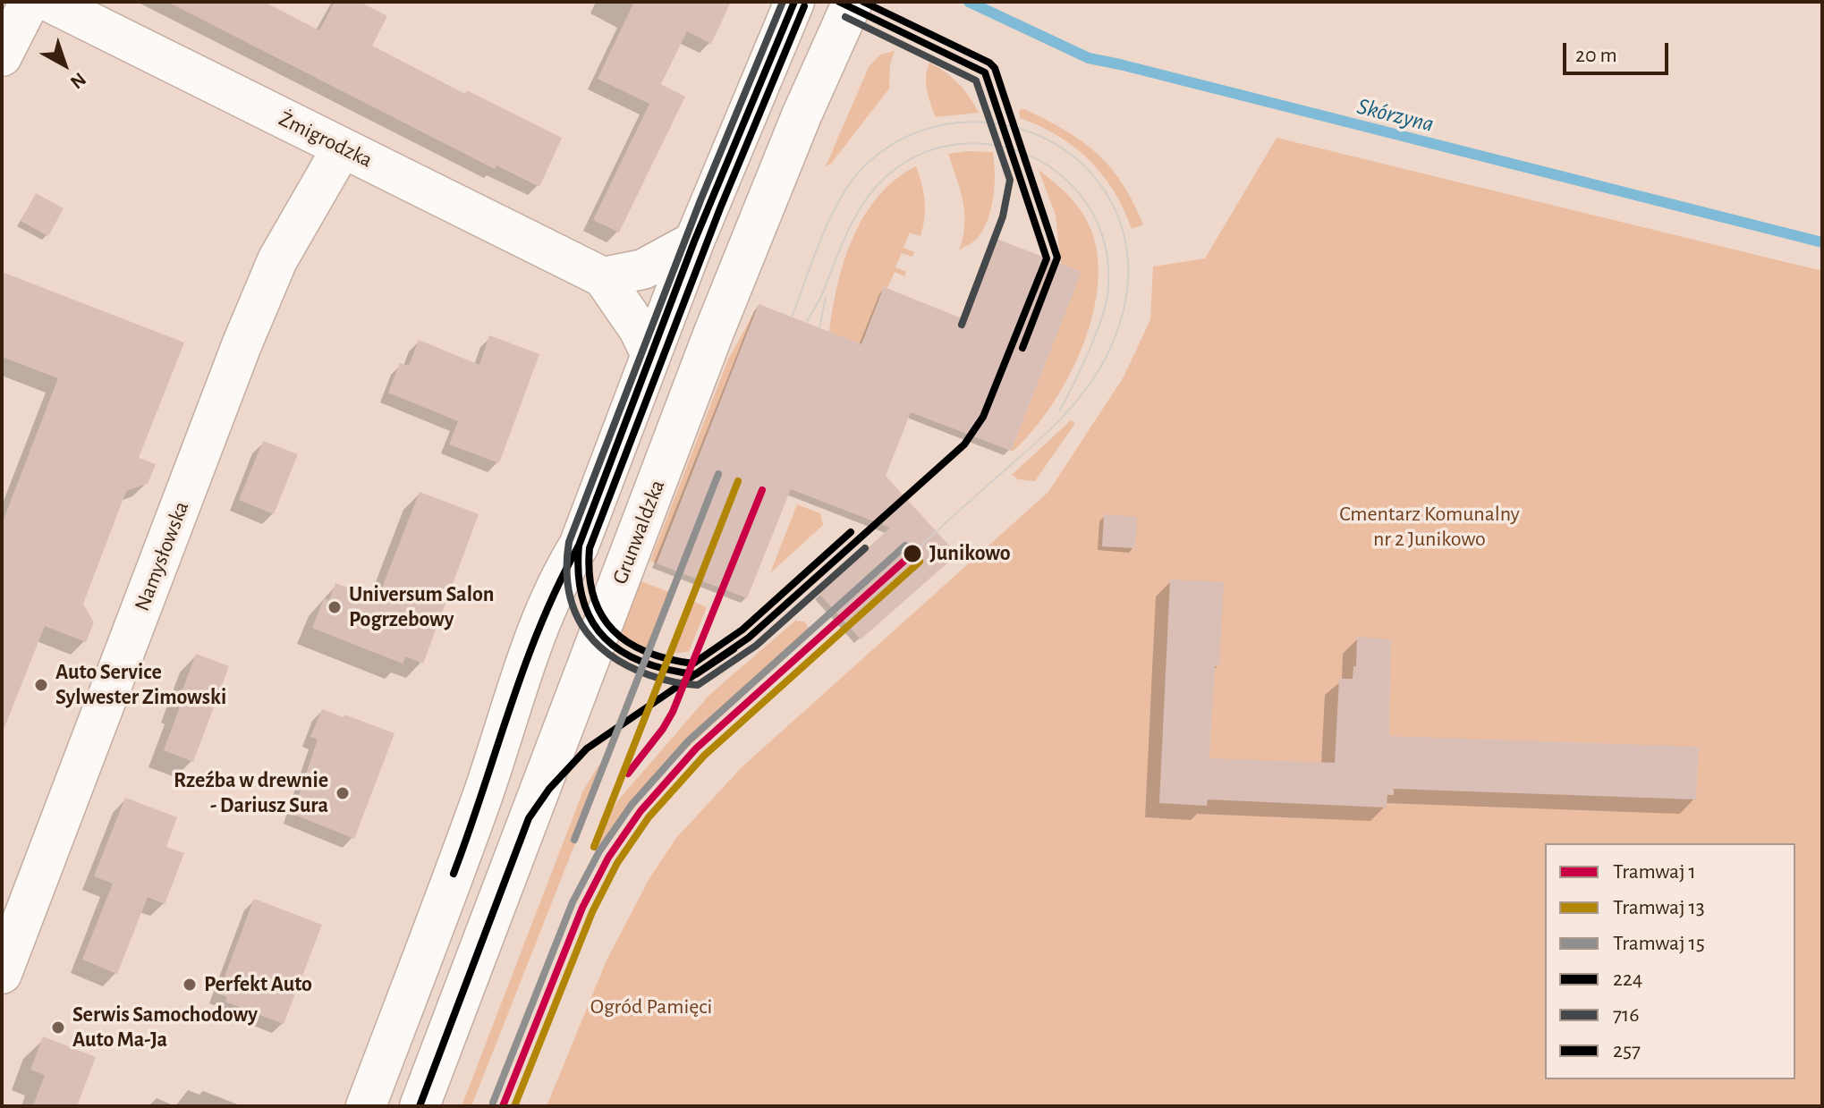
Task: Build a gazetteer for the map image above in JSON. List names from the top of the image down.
{
  "streets": {
    "street": ["Żmigrodzka", "Grunwaldzka", "Namysłowska"]
  },
  "crossings": [
    ["Żmigrodzka", "Namysłowska"]
  ],
  "water": ["Skórzyna"],
  "parks": ["Cmentarz Komunalny nr 2 Junikowo", "Ogród Pamięci"],
  "places": [
    "Junikowo",
    "Universum Salon Pogrzebowy",
    "Auto Service Sylwester Zimowski",
    "Rzeźba w drewnie - Dariusz Sura",
    "Perfekt Auto",
    "Serwis Samochodowy Auto Ma-Ja"
  ],
  "lines": [
    "transit line 224",
    "transit line 716",
    "transit line 257",
    "tram line 15",
    "tram line 13",
    "tram line 1"
  ],
  "legend": [
    "Tramwaj 1",
    "Tramwaj 13",
    "Tramwaj 15",
    "224",
    "716",
    "257"
  ],
  "scale_bar": "20 m",
  "north": "bottom right"
}
